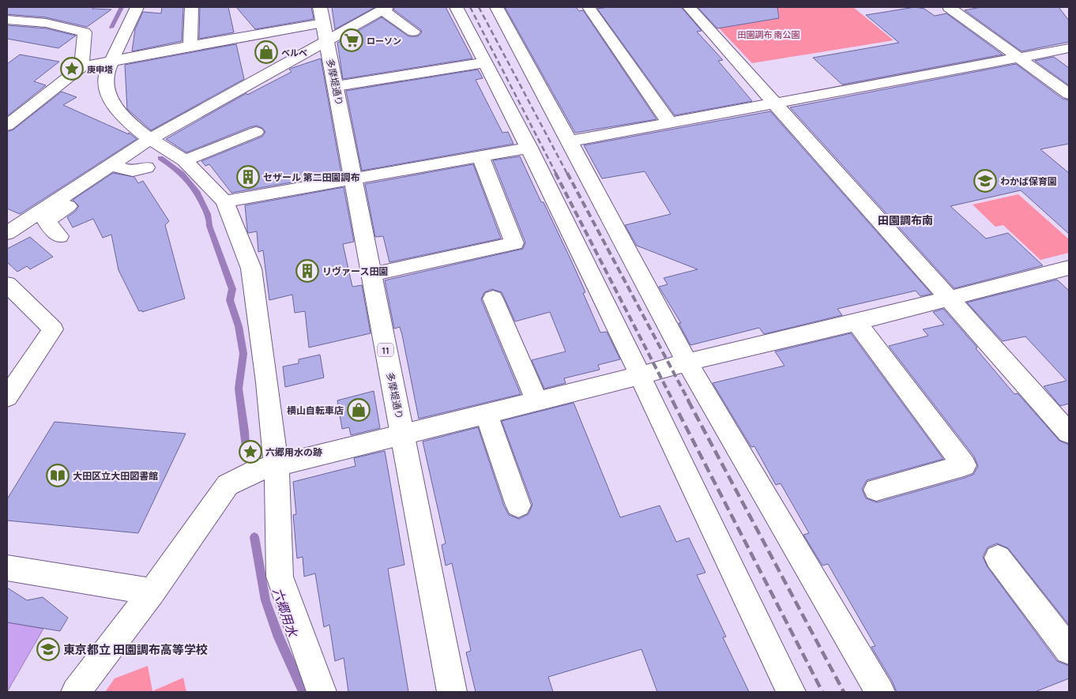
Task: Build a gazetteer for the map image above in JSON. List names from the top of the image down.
{
  "streets": {
    "street": ["多摩堤通り", "11"]
  },
  "districts": ["田園調布南"],
  "water": ["六郷用水"],
  "parks": ["田園調布 南公園"],
  "places": {
    "supermarket": ["ローソン"],
    "shop": ["ベルベ", "横山自転車店"],
    "place": ["庚申塔", "六郷用水の跡"],
    "building": ["セザール 第二田園調布", "リヴァース田園"],
    "school or university": ["わかば保育園", "東京都立 田園調布高等学校"],
    "library": ["大田区立大田図書館"]
  }
}
